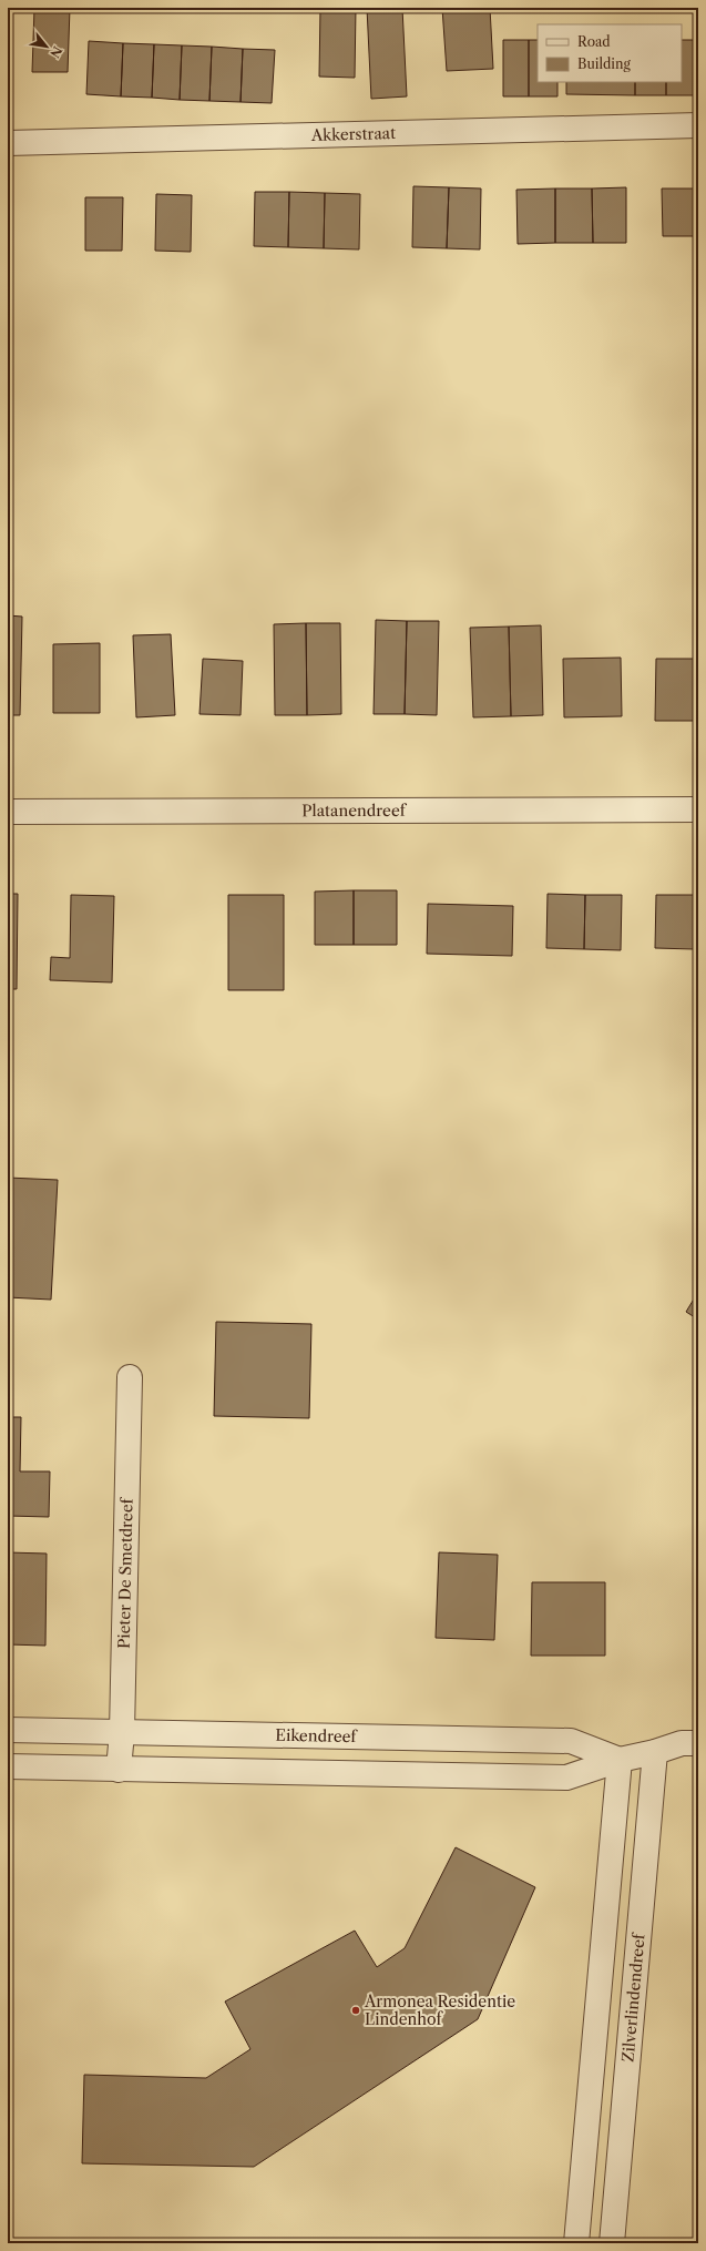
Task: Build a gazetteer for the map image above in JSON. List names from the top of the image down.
{
  "streets": {
    "street": [
      "Akkerstraat",
      "Platanendreef",
      "Pieter De Smetdreef",
      "Eikendreef",
      "Zilverlindendreef"
    ]
  },
  "crossings": [
    ["Pieter De Smetdreef", "Eikendreef"]
  ],
  "places": ["Armonea Residentie Lindenhof"],
  "legend": ["Road", "Building"],
  "north": "bottom right"
}
